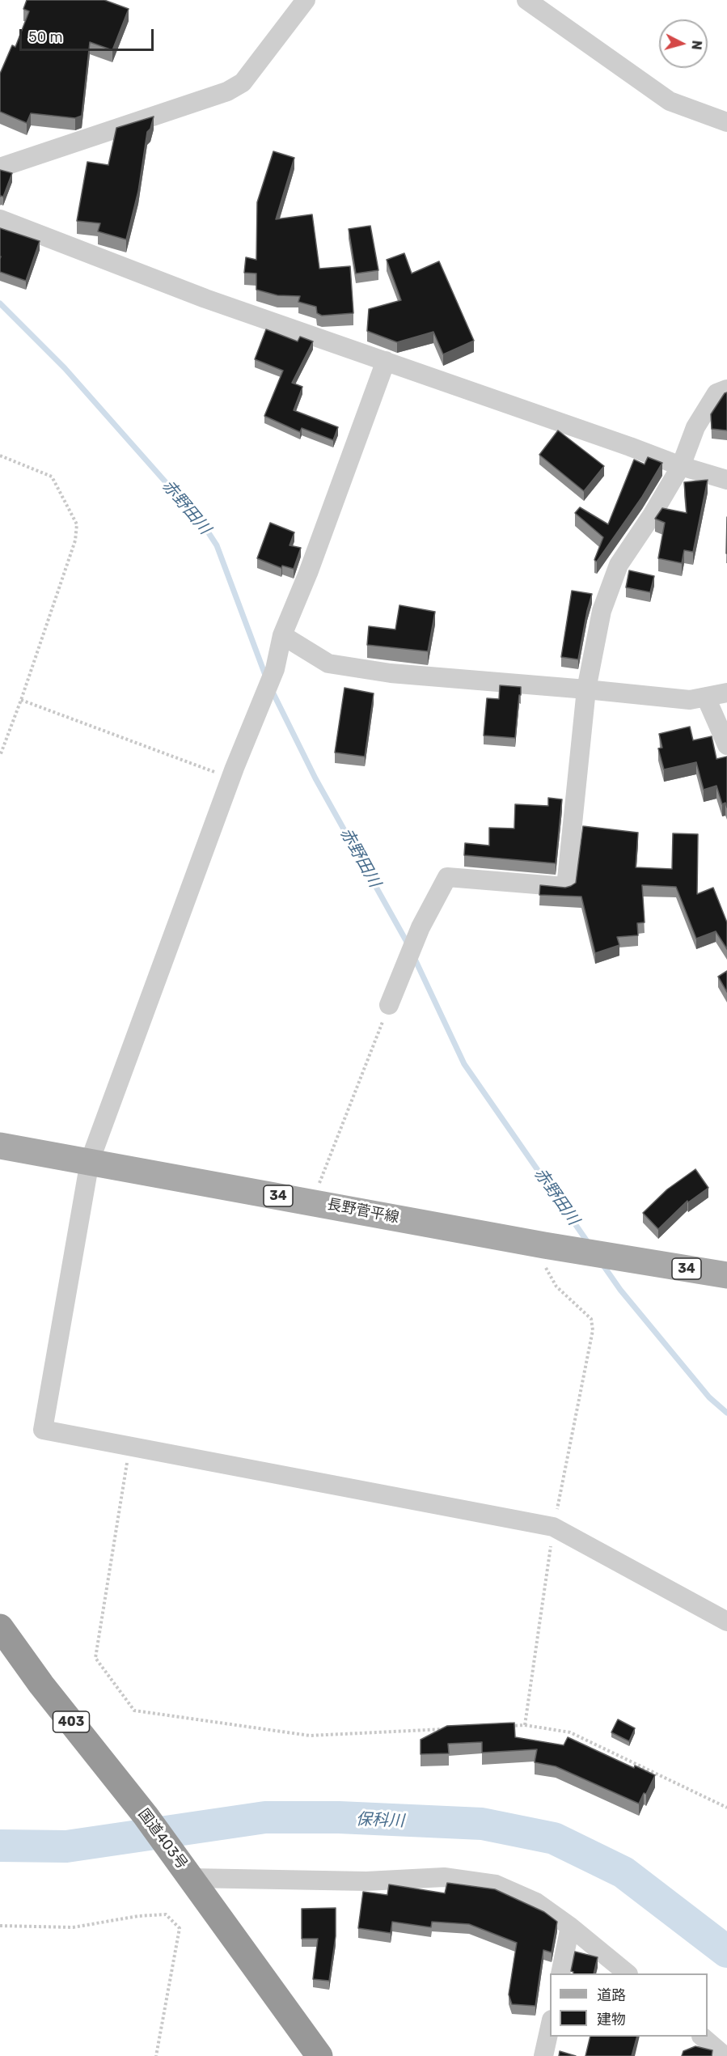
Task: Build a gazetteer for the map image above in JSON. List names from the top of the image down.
{
  "streets": {
    "highway": ["403", "国道403号"],
    "main road": ["34", "長野菅平線"]
  },
  "water": ["赤野田川", "保科川"],
  "legend": ["道路", "建物"],
  "scale_bar": "50 m",
  "north": "right"
}
